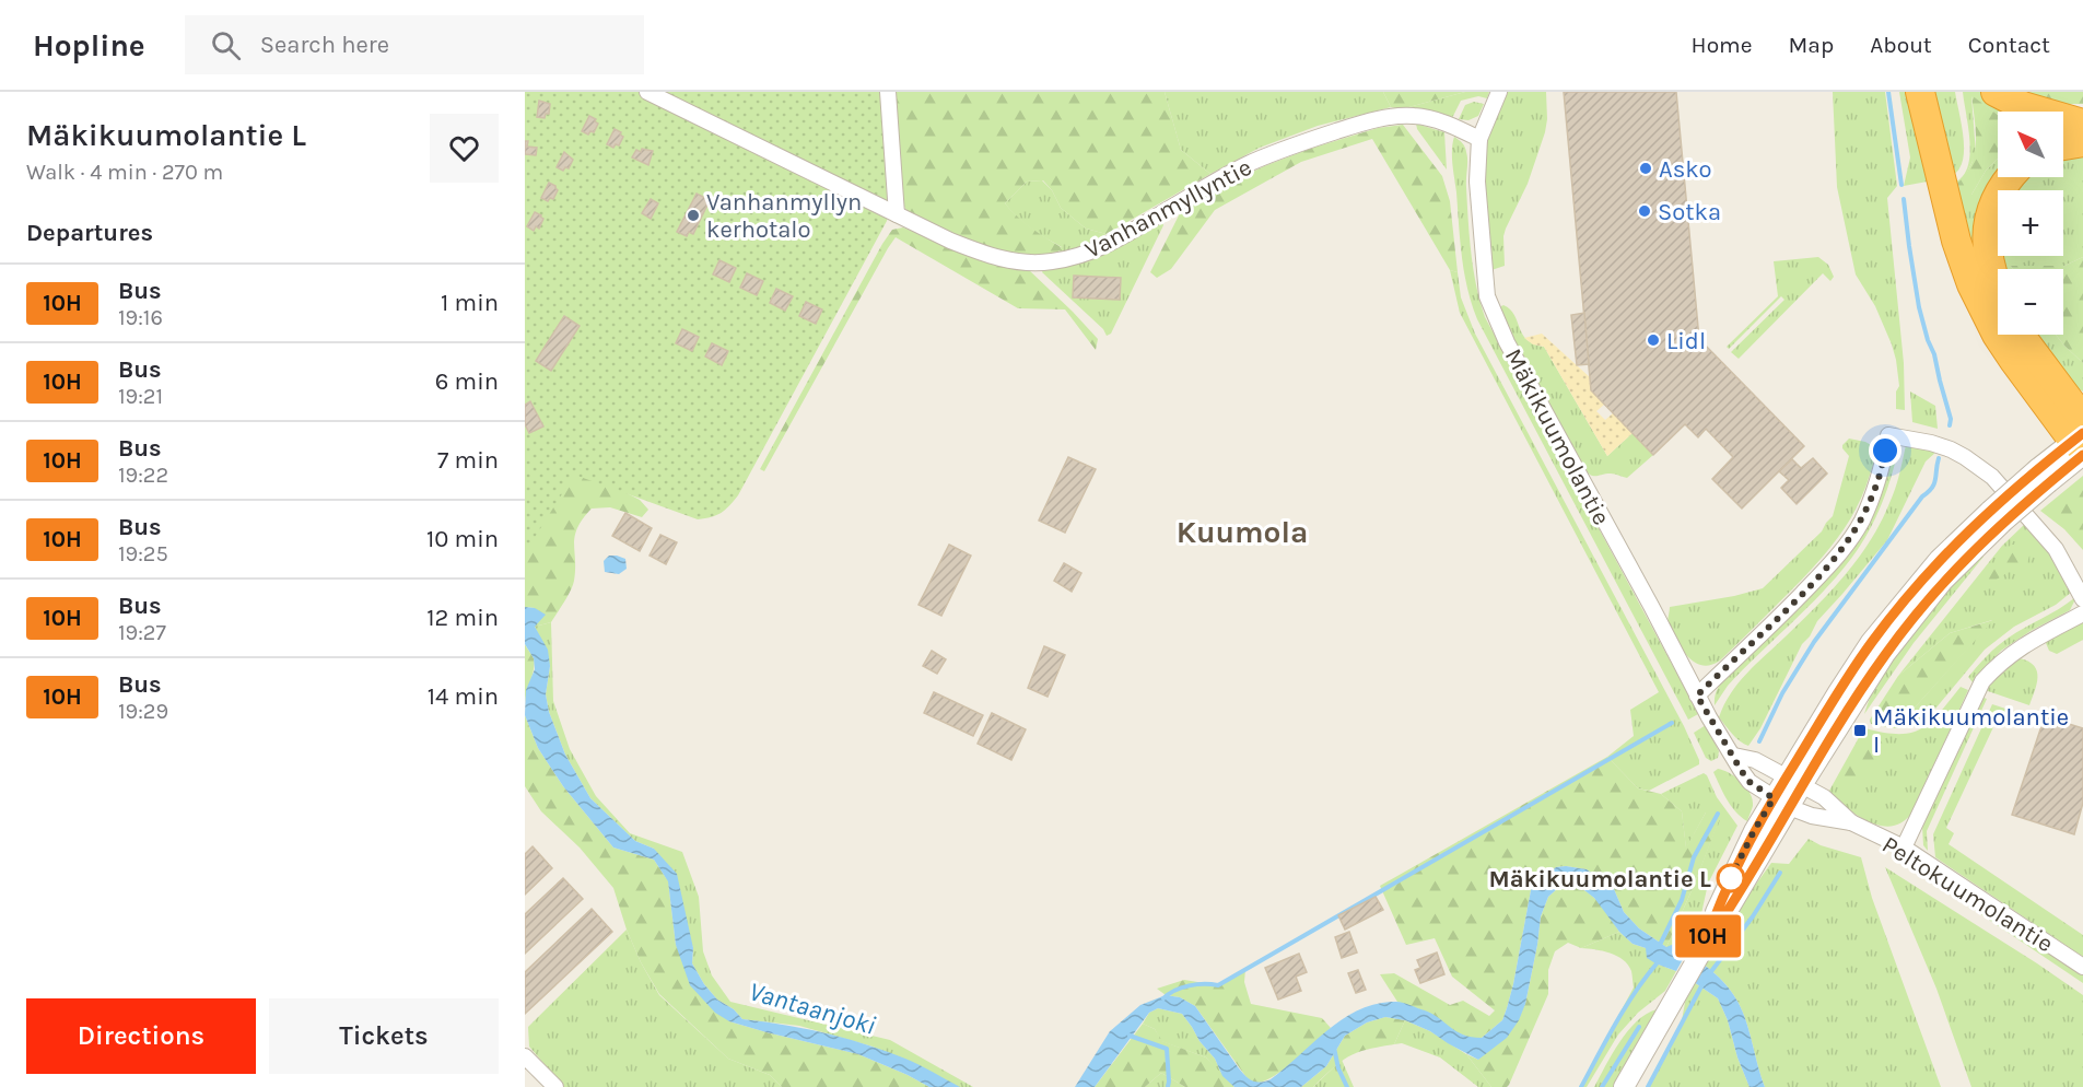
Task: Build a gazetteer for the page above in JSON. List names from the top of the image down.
{
  "streets": {
    "street": ["Vanhanmyllyntie", "Mäkikuumolantie", "Peltokuumolantie"]
  },
  "crossings": [
    ["Vanhanmyllyntie", "Mäkikuumolantie"],
    ["Mäkikuumolantie", "Peltokuumolantie"]
  ],
  "districts": ["Kuumola"],
  "water": ["Vantaanjoki"],
  "places": {
    "other": [
      "Asko",
      "Sotka",
      "Vanhanmyllyn kerhotalo",
      "Lidl",
      "Mäkikuumolantie L"
    ],
    "transit": ["Mäkikuumolantie I"]
  },
  "lines": ["bus line 10H"],
  "north": "top left",
  "page": {
    "header": "Hopline",
    "search": "Search here",
    "nav": [
      "Home",
      "Map",
      "About",
      "Contact"
    ],
    "heading": [
      ["Mäkikuumolantie L", "Walk · 4 min · 270 m"],
      "Departures"
    ],
    "on_map": "10H",
    "map_buttons": ["+", "−"],
    "list": [
      {
        "mark": "10H",
        "name": "Bus",
        "note": "19:16",
        "value": "1 min"
      },
      {
        "mark": "10H",
        "name": "Bus",
        "note": "19:21",
        "value": "6 min"
      },
      {
        "mark": "10H",
        "name": "Bus",
        "note": "19:22",
        "value": "7 min"
      },
      {
        "mark": "10H",
        "name": "Bus",
        "note": "19:25",
        "value": "10 min"
      },
      {
        "mark": "10H",
        "name": "Bus",
        "note": "19:27",
        "value": "12 min"
      },
      {
        "mark": "10H",
        "name": "Bus",
        "note": "19:29",
        "value": "14 min"
      }
    ],
    "buttons": ["Directions", "Tickets"]
  }
}
